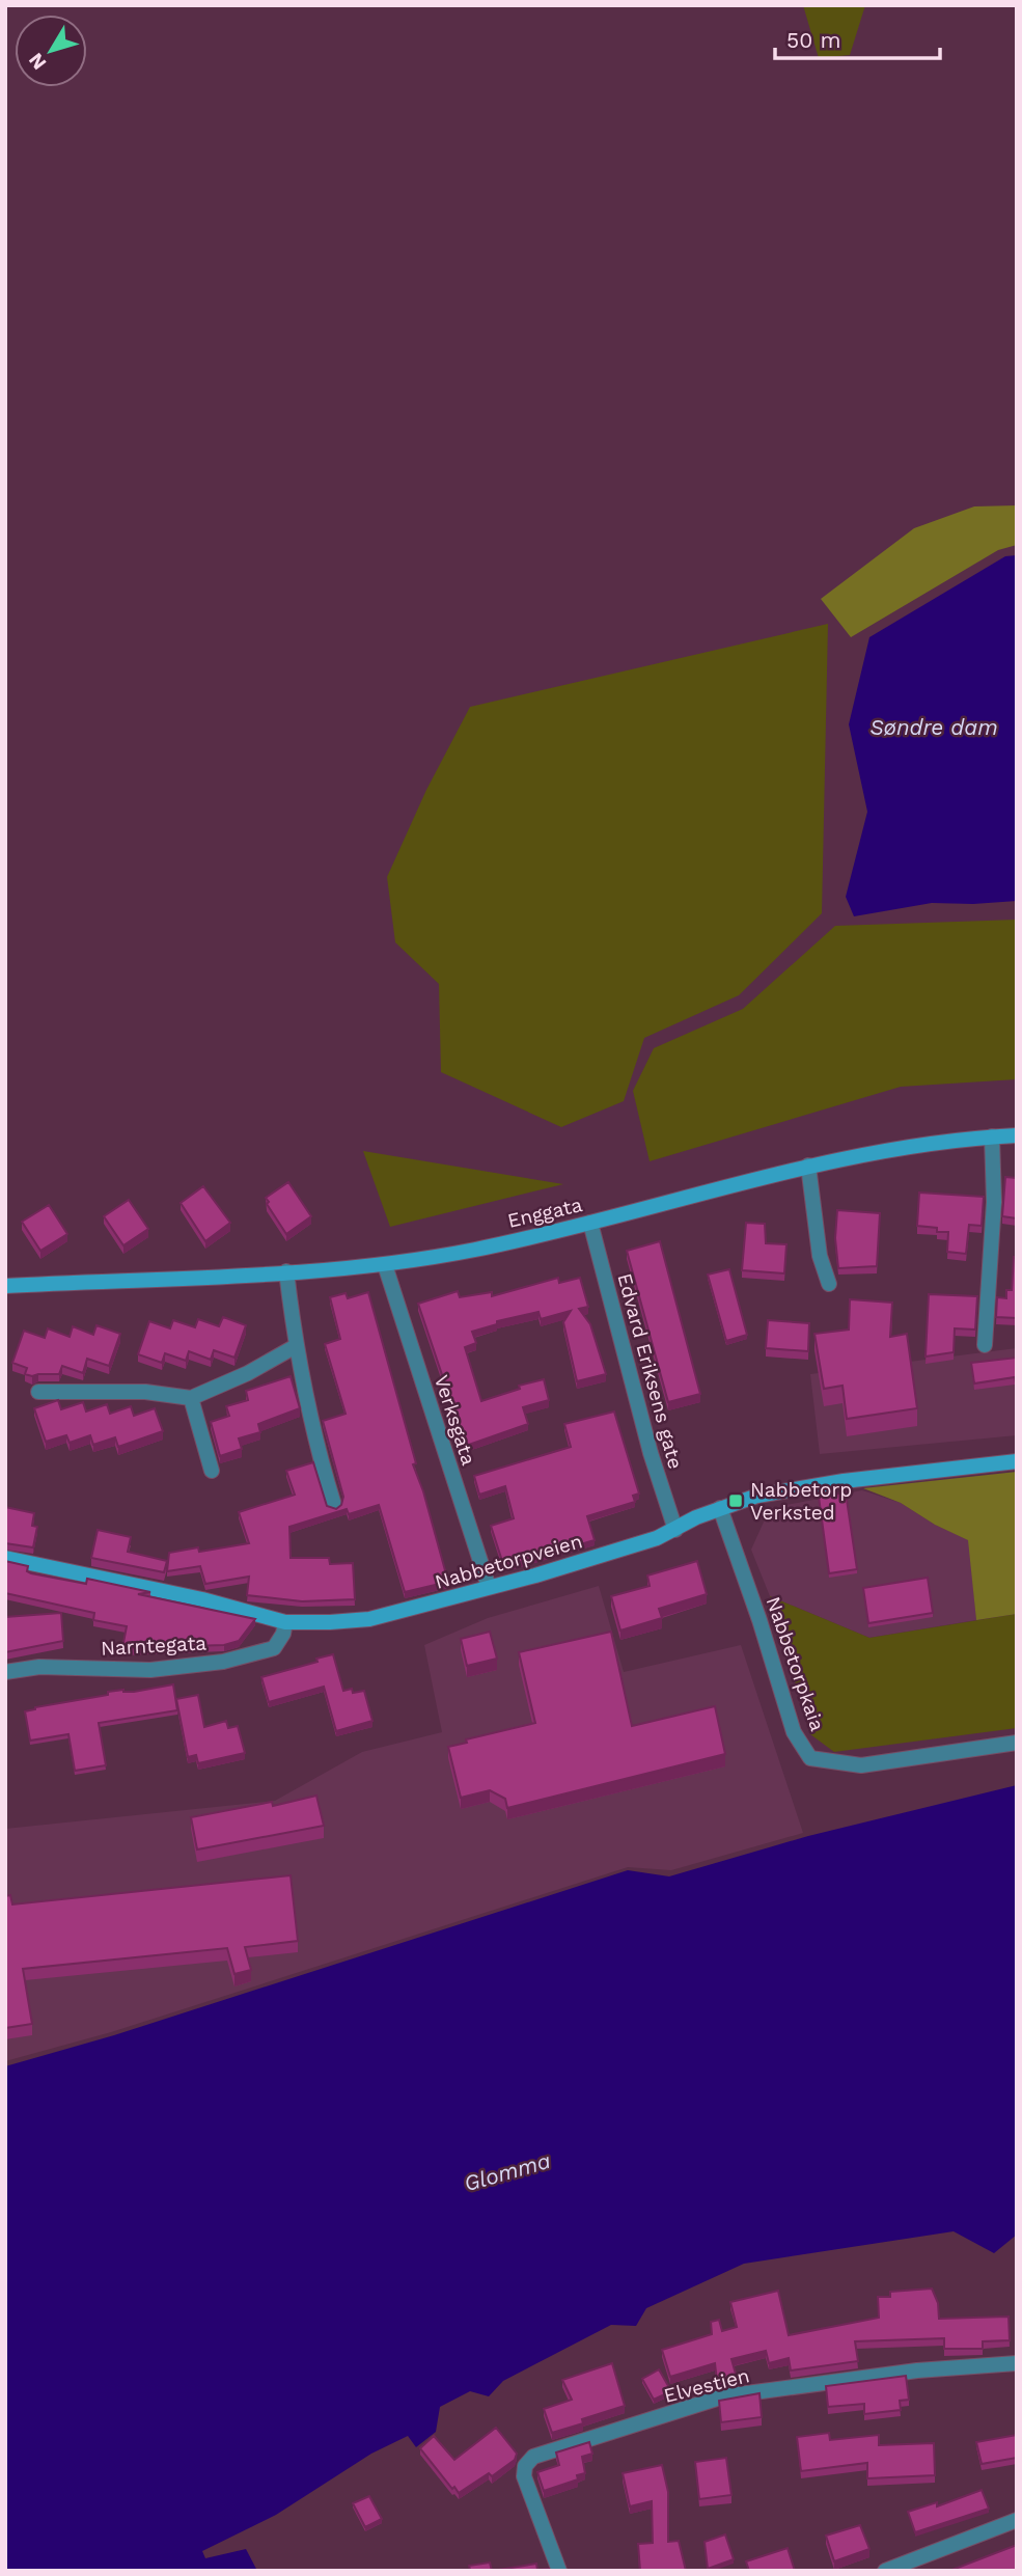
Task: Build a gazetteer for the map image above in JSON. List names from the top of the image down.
{
  "streets": {
    "main road": ["Enggata", "Nabbetorpveien"],
    "street": [
      "Edvard Eriksens gate",
      "Verksgata",
      "Narntegata",
      "Nabbetorpkaia",
      "Elvestien"
    ]
  },
  "crossings": [
    ["Enggata", "Edvard Eriksens gate"],
    ["Enggata", "Verksgata"],
    ["Edvard Eriksens gate", "Nabbetorpveien"],
    ["Verksgata", "Nabbetorpveien"],
    ["Nabbetorpveien", "Narntegata"],
    ["Nabbetorpveien", "Nabbetorpkaia"]
  ],
  "water": ["Søndre dam", "Glomma"],
  "places": {
    "transit": ["Nabbetorp Verksted"]
  },
  "scale_bar": "50 m",
  "north": "bottom left"
}
